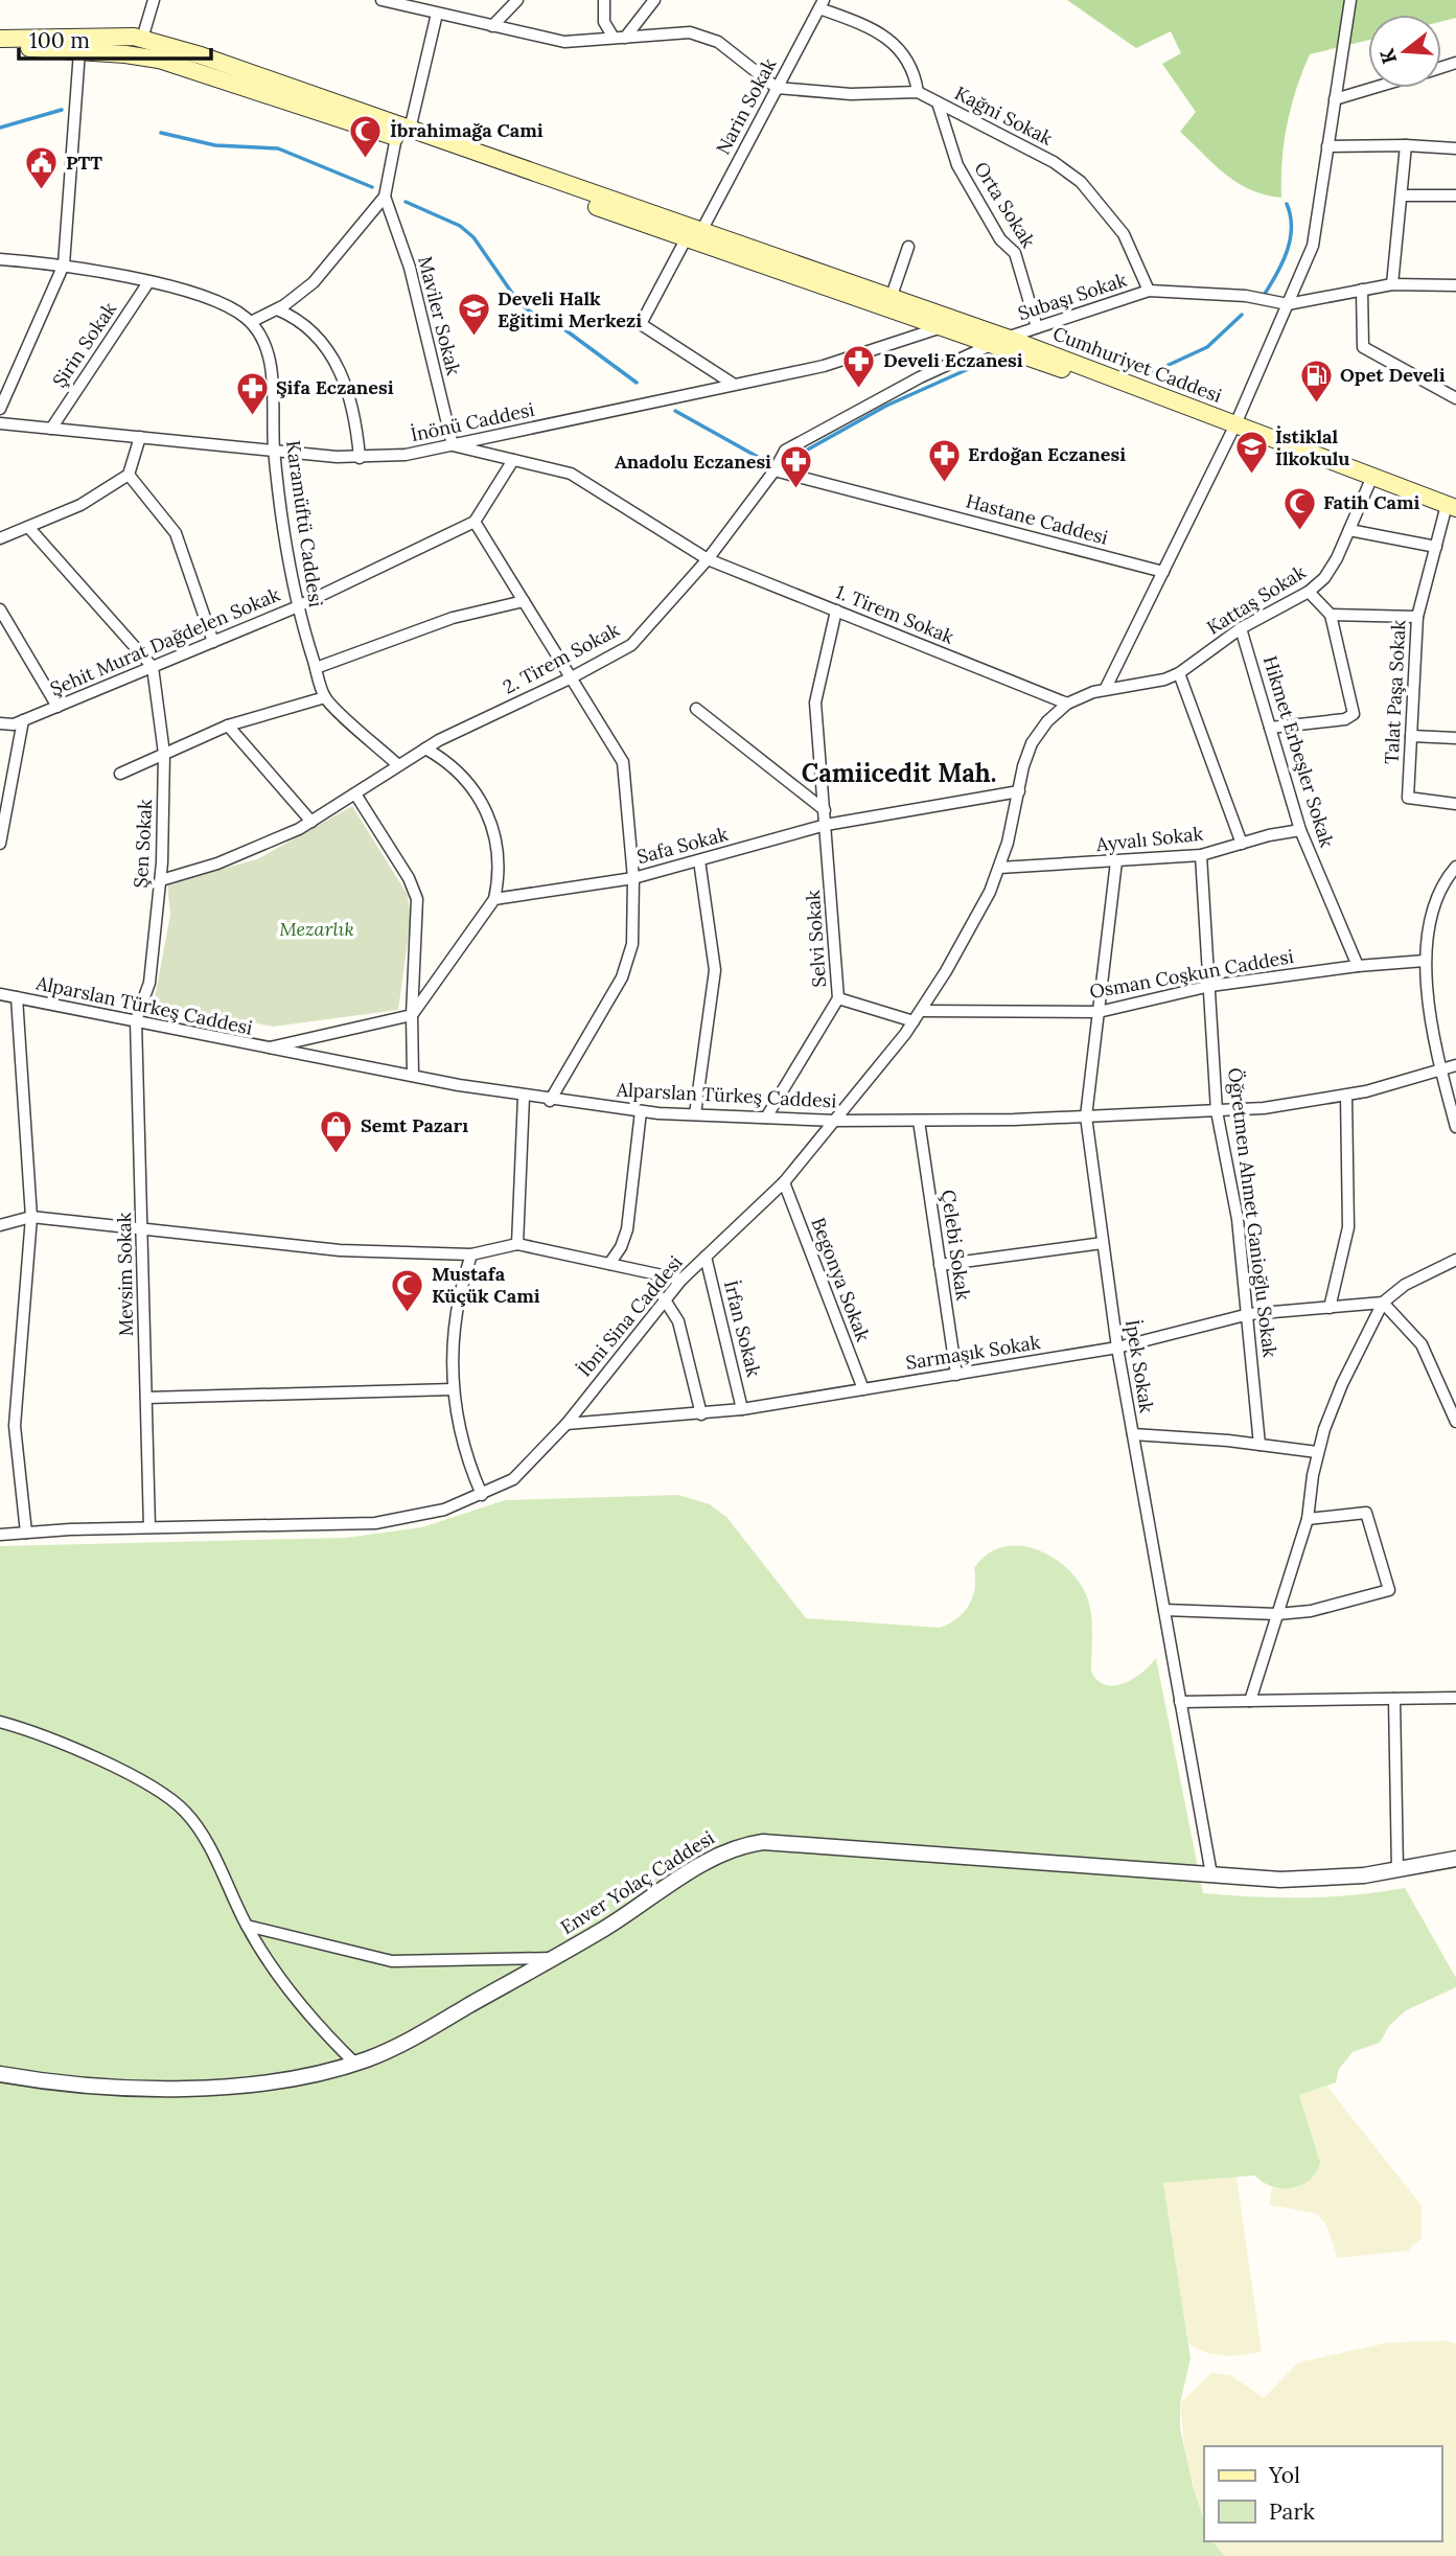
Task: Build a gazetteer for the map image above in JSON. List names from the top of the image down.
{
  "streets": {
    "main road": ["Cumhuriyet Caddesi"],
    "street": [
      "Narin Sokak",
      "Kağni Sokak",
      "Orta Sokak",
      "Subaşı Sokak",
      "Maviler Sokak",
      "Şirin Sokak",
      "İnönü Caddesi",
      "Hastane Caddesi",
      "Karamüftü Caddesi",
      "Kattaş Sokak",
      "1. Tirem Sokak",
      "Şehit Murat Dağdelen Sokak",
      "2. Tirem Sokak",
      "Talat Paşa Sokak",
      "Hikmet Erbeşler Sokak",
      "Ayvalı Sokak",
      "Şen Sokak",
      "Safa Sokak",
      "Selvi Sokak",
      "Osman Coşkun Caddesi",
      "Alparslan Türkeş Caddesi",
      "Öğretmen Ahmet Ganioğlu Sokak",
      "Çelebi Sokak",
      "Mevsim Sokak",
      "Begonya Sokak",
      "İbni Sina Caddesi",
      "İrfan Sokak",
      "Sarmaşık Sokak",
      "İpek Sokak",
      "Enver Yolaç Caddesi"
    ]
  },
  "crossings": [
    ["Narin Sokak", "Kağni Sokak"],
    ["Narin Sokak", "Cumhuriyet Caddesi"],
    ["Kağni Sokak", "Orta Sokak"],
    ["Kağni Sokak", "Subaşı Sokak"],
    ["Orta Sokak", "Subaşı Sokak"],
    ["Subaşı Sokak", "Cumhuriyet Caddesi"],
    ["Subaşı Sokak", "2. Tirem Sokak"],
    ["Maviler Sokak", "İnönü Caddesi"],
    ["Maviler Sokak", "1. Tirem Sokak"],
    ["Şirin Sokak", "İnönü Caddesi"],
    ["Cumhuriyet Caddesi", "İnönü Caddesi"],
    ["Cumhuriyet Caddesi", "Kattaş Sokak"],
    ["Cumhuriyet Caddesi", "2. Tirem Sokak"],
    ["Cumhuriyet Caddesi", "Talat Paşa Sokak"],
    ["İnönü Caddesi", "Karamüftü Caddesi"],
    ["İnönü Caddesi", "1. Tirem Sokak"],
    ["Hastane Caddesi", "2. Tirem Sokak"],
    ["Karamüftü Caddesi", "Şehit Murat Dağdelen Sokak"],
    ["Karamüftü Caddesi", "2. Tirem Sokak"],
    ["Kattaş Sokak", "Hikmet Erbeşler Sokak"],
    ["Kattaş Sokak", "İbni Sina Caddesi"],
    ["1. Tirem Sokak", "2. Tirem Sokak"],
    ["1. Tirem Sokak", "Selvi Sokak"],
    ["1. Tirem Sokak", "İbni Sina Caddesi"],
    ["Şehit Murat Dağdelen Sokak", "Şen Sokak"],
    ["2. Tirem Sokak", "Şen Sokak"],
    ["Hikmet Erbeşler Sokak", "Ayvalı Sokak"],
    ["Hikmet Erbeşler Sokak", "Osman Coşkun Caddesi"],
    ["Ayvalı Sokak", "Öğretmen Ahmet Ganioğlu Sokak"],
    ["Ayvalı Sokak", "İbni Sina Caddesi"],
    ["Ayvalı Sokak", "İpek Sokak"],
    ["Şen Sokak", "Alparslan Türkeş Caddesi"],
    ["Şen Sokak", "Mevsim Sokak"],
    ["Safa Sokak", "Selvi Sokak"],
    ["Safa Sokak", "İbni Sina Caddesi"],
    ["Selvi Sokak", "Osman Coşkun Caddesi"],
    ["Selvi Sokak", "Alparslan Türkeş Caddesi"],
    ["Osman Coşkun Caddesi", "Öğretmen Ahmet Ganioğlu Sokak"],
    ["Osman Coşkun Caddesi", "İbni Sina Caddesi"],
    ["Osman Coşkun Caddesi", "İpek Sokak"],
    ["Alparslan Türkeş Caddesi", "Öğretmen Ahmet Ganioğlu Sokak"],
    ["Alparslan Türkeş Caddesi", "Çelebi Sokak"],
    ["Alparslan Türkeş Caddesi", "Mevsim Sokak"],
    ["Alparslan Türkeş Caddesi", "İbni Sina Caddesi"],
    ["Alparslan Türkeş Caddesi", "İpek Sokak"],
    ["Öğretmen Ahmet Ganioğlu Sokak", "Sarmaşık Sokak"],
    ["Çelebi Sokak", "Sarmaşık Sokak"],
    ["Mevsim Sokak", "İbni Sina Caddesi"],
    ["Begonya Sokak", "İbni Sina Caddesi"],
    ["Begonya Sokak", "Sarmaşık Sokak"],
    ["İbni Sina Caddesi", "İrfan Sokak"],
    ["İbni Sina Caddesi", "Sarmaşık Sokak"],
    ["İrfan Sokak", "Sarmaşık Sokak"],
    ["Sarmaşık Sokak", "İpek Sokak"],
    ["İpek Sokak", "Enver Yolaç Caddesi"]
  ],
  "districts": ["Camiicedit Mah."],
  "parks": ["Mezarlık"],
  "places": {
    "mosque": ["İbrahimağa Cami", "Fatih Cami", "Mustafa Küçük Cami"],
    "public building": ["PTT"],
    "school or university": ["Develi Halk Eğitimi Merkezi", "İstiklal İlkokulu"],
    "pharmacy": [
      "Develi Eczanesi",
      "Şifa Eczanesi",
      "Erdoğan Eczanesi",
      "Anadolu Eczanesi"
    ],
    "fuel station": ["Opet Develi"],
    "shop": ["Semt Pazarı"]
  },
  "legend": ["Yol", "Park"],
  "scale_bar": "100 m",
  "north": "left"
}
